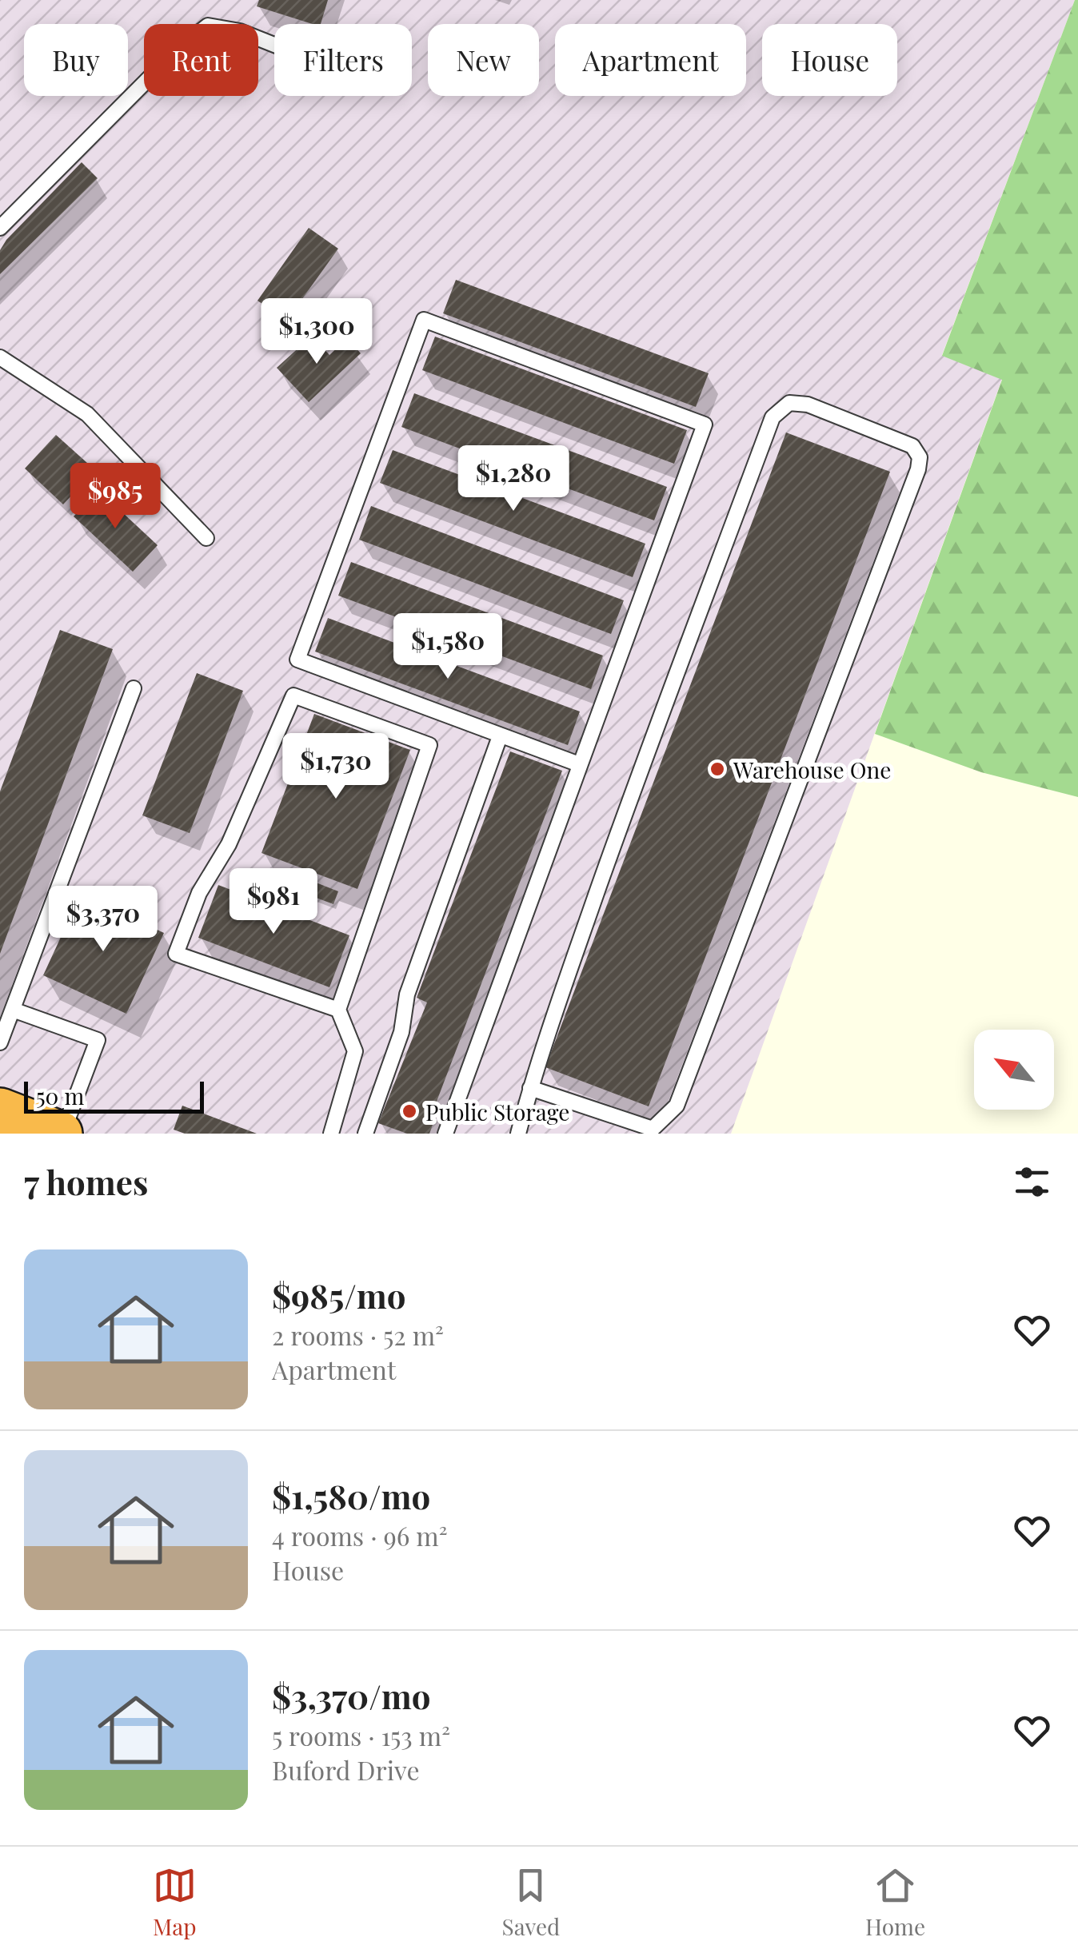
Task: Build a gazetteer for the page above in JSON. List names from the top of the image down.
{
  "places": ["Warehouse One", "Public Storage"],
  "scale_bar": "50 m",
  "north": "top left",
  "page": {
    "chip": [
      "Buy",
      "Rent",
      "Filters",
      "New",
      "Apartment",
      "House"
    ],
    "price": [
      "$1,300",
      "$1,280",
      "$985",
      "$1,580",
      "$1,730",
      "$981",
      "$3,370"
    ],
    "scale": "50 m",
    "heading": "7 homes",
    "list": [
      {
        "name": "$985/mo",
        "note": "2 rooms · 52 m² · Apartment"
      },
      {
        "name": "$1,580/mo",
        "note": "4 rooms · 96 m² · House"
      },
      {
        "name": "$3,370/mo",
        "note": "5 rooms · 153 m² · Buford Drive"
      }
    ],
    "tabs": ["Map", "Saved", "Home"]
  }
}
